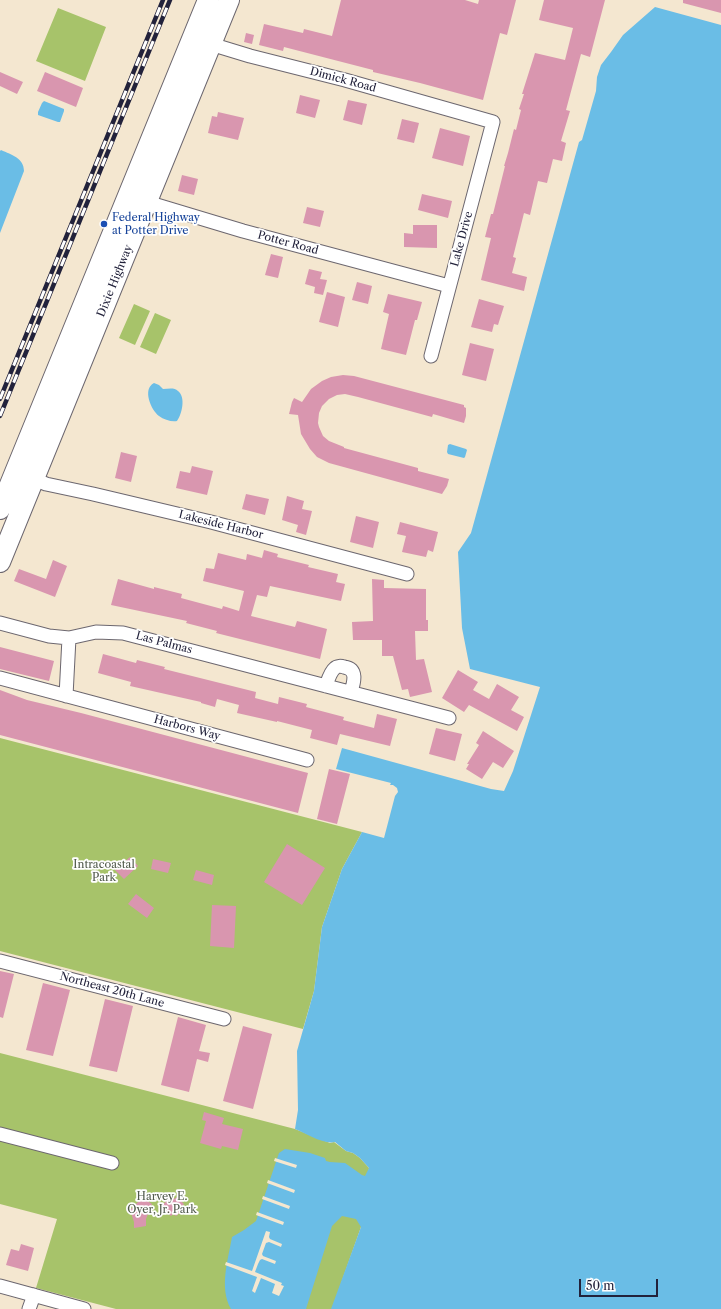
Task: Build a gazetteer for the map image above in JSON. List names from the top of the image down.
{
  "streets": {
    "main road": ["Dixie Highway"],
    "street": [
      "Dimick Road",
      "Lake Drive",
      "Potter Road",
      "Lakeside Harbor",
      "Las Palmas",
      "Harbors Way",
      "Northeast 20th Lane"
    ]
  },
  "crossings": [
    ["Dimick Road", "Lake Drive"],
    ["Dimick Road", "Dixie Highway"],
    ["Lake Drive", "Potter Road"],
    ["Potter Road", "Dixie Highway"],
    ["Dixie Highway", "Lakeside Harbor"]
  ],
  "parks": ["Intracoastal Park", "Harvey E. Oyer, Jr. Park"],
  "places": ["Federal Highway at Potter Drive"],
  "scale_bar": "50 m"
}
